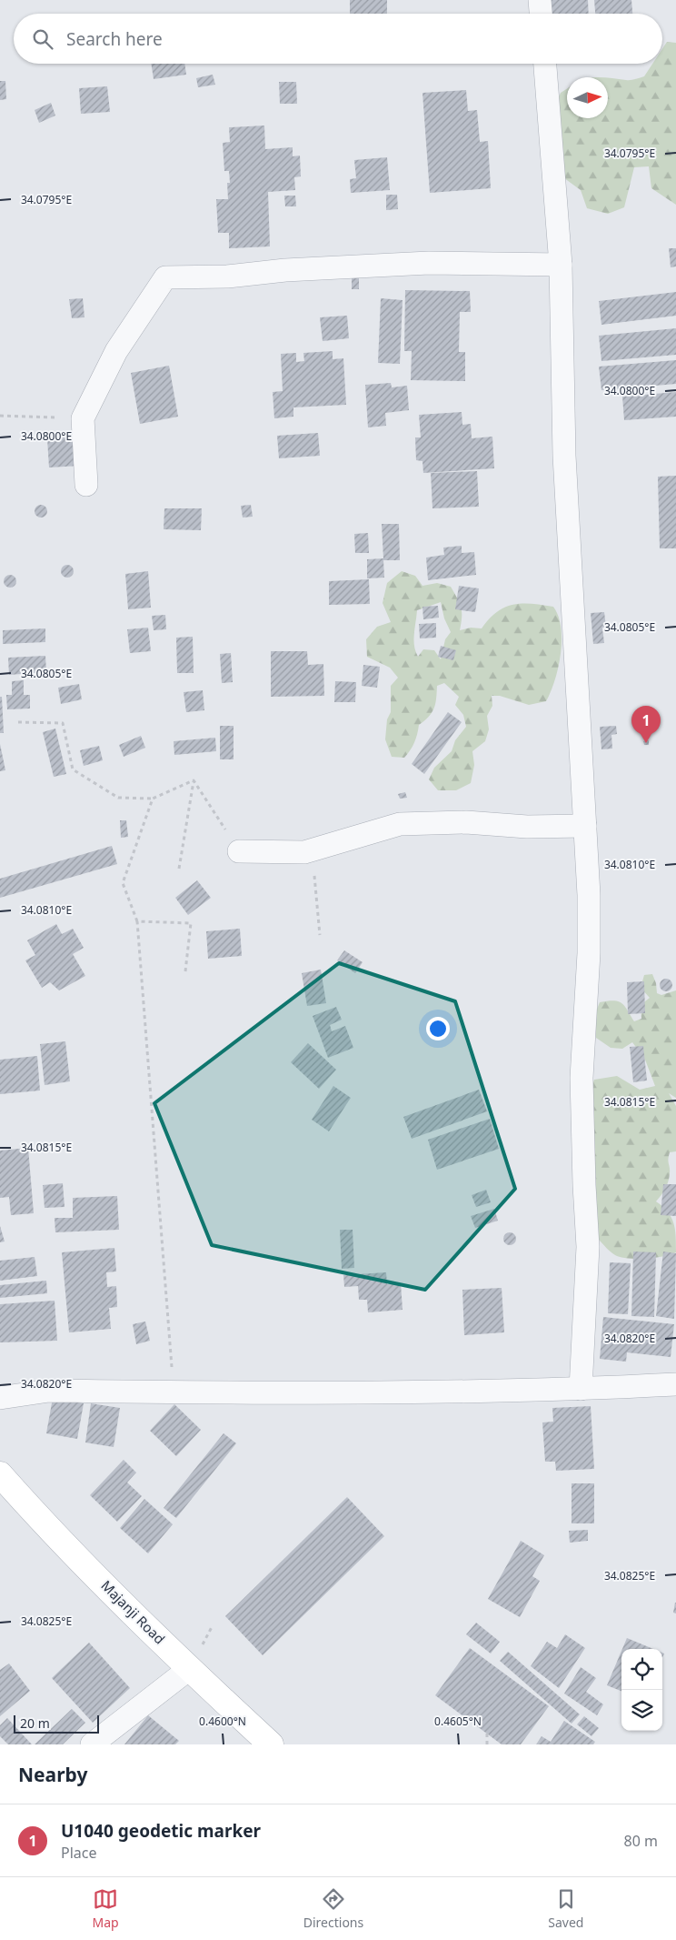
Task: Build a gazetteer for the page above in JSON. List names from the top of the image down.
{
  "streets": {
    "main road": ["Majanji Road"]
  },
  "scale_bar": "20 m",
  "north": "right",
  "page": {
    "search": "Search here",
    "pins": "1",
    "scale": "20 m",
    "heading": "Nearby",
    "list": [
      {
        "mark": "1",
        "name": "U1040 geodetic marker",
        "note": "Place",
        "value": "80 m"
      }
    ],
    "nav": ["Map", "Directions", "Saved"]
  },
  "coordinates": [
    "34.0795°E",
    "34.0800°E",
    "34.0805°E",
    "34.0810°E",
    "34.0815°E",
    "34.0820°E",
    "34.0825°E",
    "0.4600°N",
    "0.4605°N"
  ]
}
